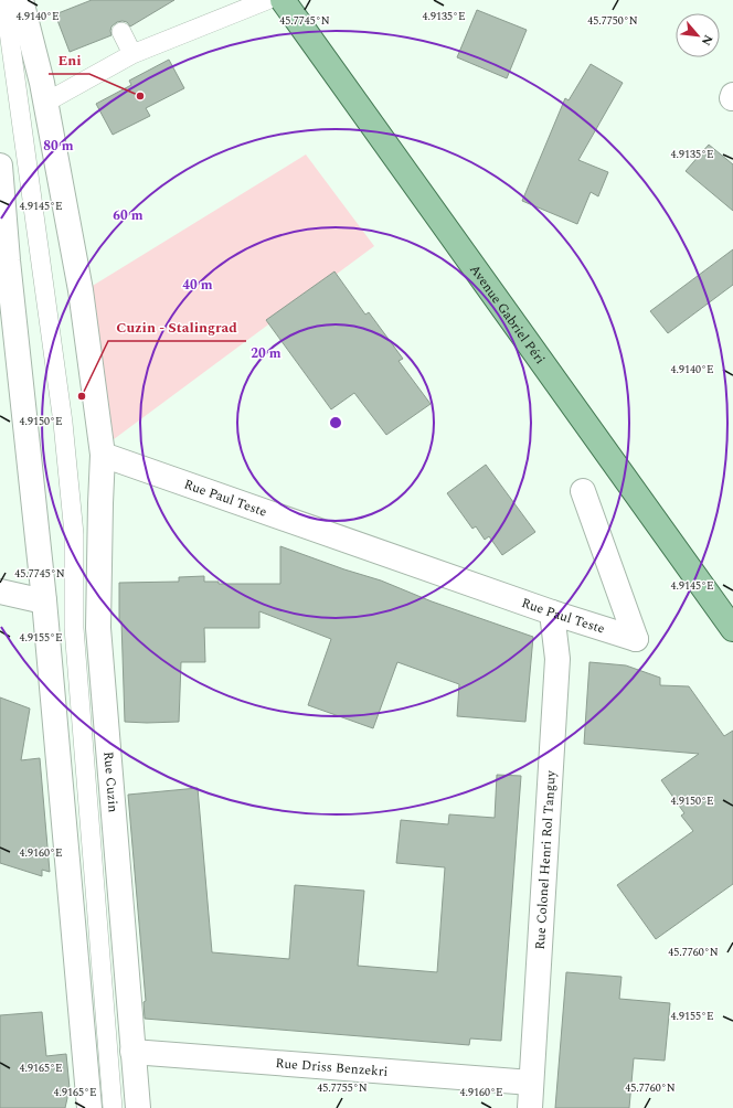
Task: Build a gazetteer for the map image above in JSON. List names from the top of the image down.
{
  "streets": {
    "main road": ["Avenue Gabriel Péri"],
    "street": [
      "Rue Paul Teste",
      "Rue Cuzin",
      "Rue Colonel Henri Rol Tanguy",
      "Rue Driss Benzekri"
    ]
  },
  "crossings": [
    ["Rue Paul Teste", "Rue Cuzin"],
    ["Rue Paul Teste", "Rue Colonel Henri Rol Tanguy"],
    ["Rue Cuzin", "Rue Driss Benzekri"],
    ["Rue Colonel Henri Rol Tanguy", "Rue Driss Benzekri"]
  ],
  "places": ["Eni", "Cuzin - Stalingrad"],
  "north": "bottom right",
  "coordinates": [
    "4.9140°E",
    "4.9135°E",
    "45.7745°N",
    "45.7750°N",
    "4.9145°E",
    "4.9150°E",
    "4.9155°E",
    "4.9160°E",
    "45.7760°N",
    "4.9165°E",
    "45.7755°N"
  ],
  "rings": [
    "80 m",
    "60 m",
    "40 m",
    "20 m"
  ]
}
